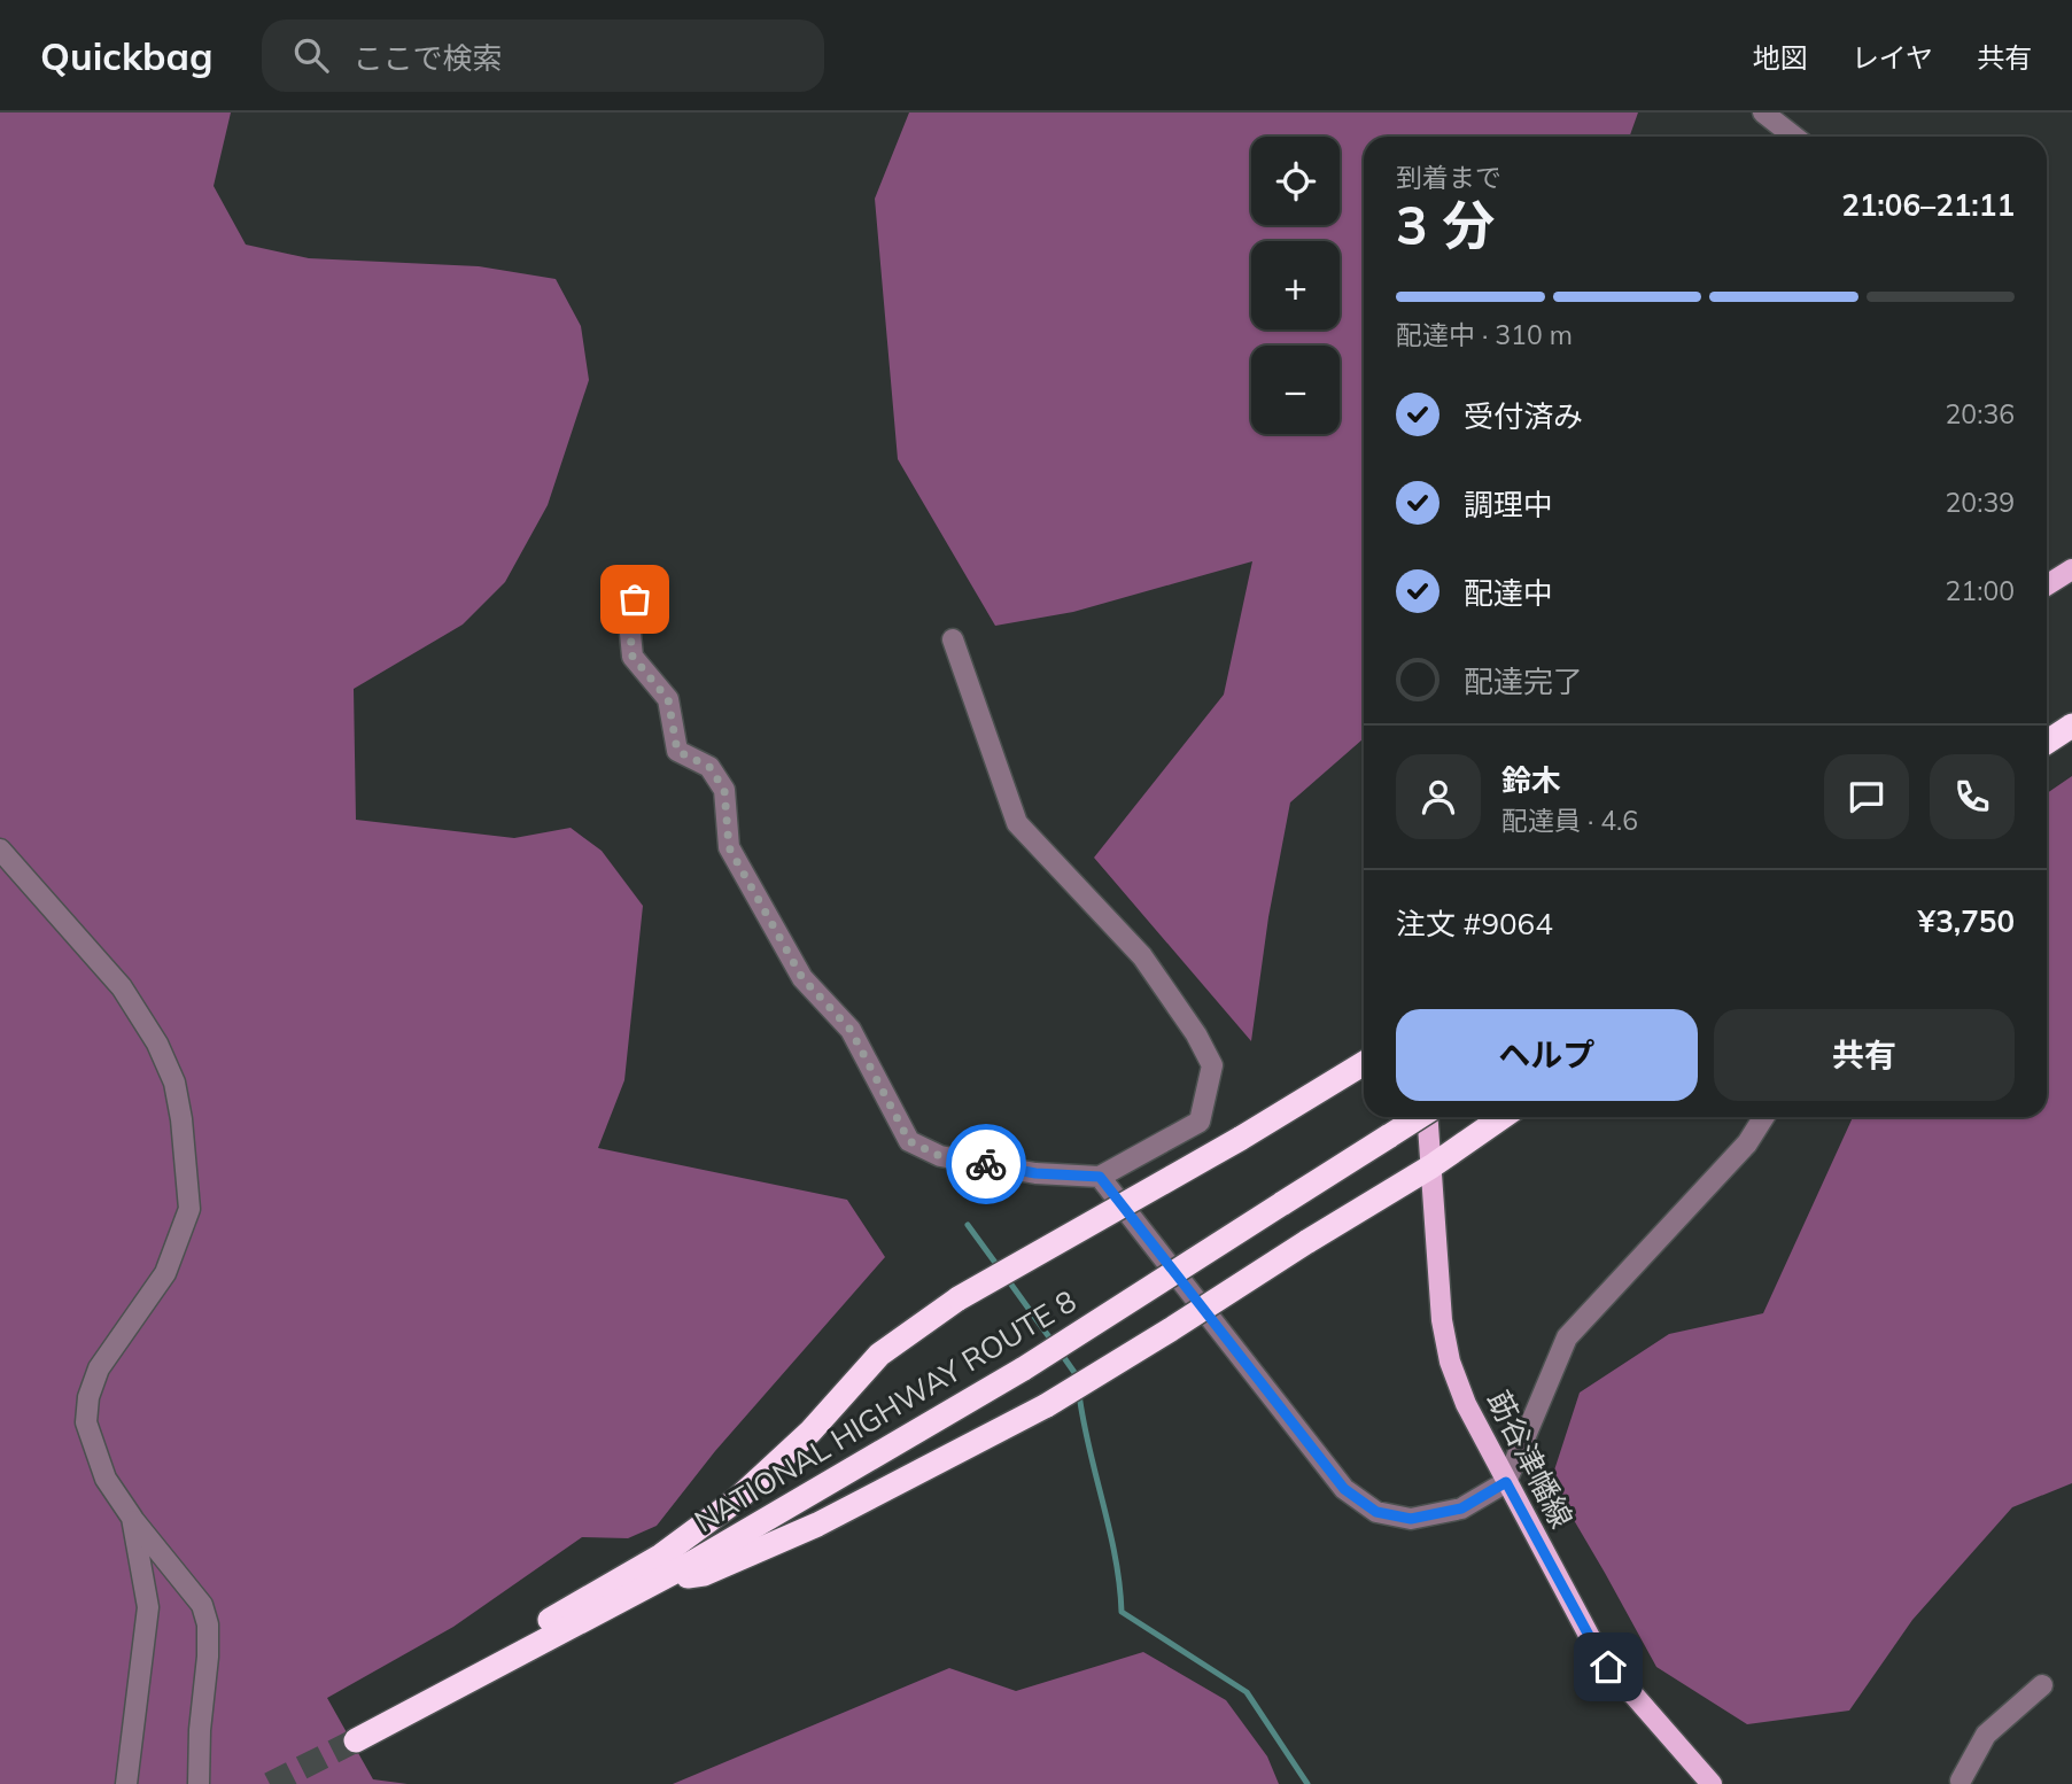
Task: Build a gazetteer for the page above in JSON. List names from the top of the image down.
{
  "streets": {
    "highway": ["NATIONAL HIGHWAY ROUTE 8"],
    "main road": ["莇谷津幡線"]
  },
  "page": {
    "header": "Quickbag",
    "search": "ここで検索",
    "nav": ["地図", "レイヤ", "共有"],
    "map_buttons": ["+", "−"],
    "heading": ["3 分", "到着まで", "21:06–21:11"],
    "panel": [
      "鈴木",
      "配達員 · 4.6",
      "注文 #9064",
      "¥3,750"
    ],
    "bar": "配達中 · 310 m",
    "list": [
      ["受付済み", "20:36"],
      ["調理中", "20:39"],
      ["配達中", "21:00"],
      "配達完了"
    ],
    "buttons": ["ヘルプ", "共有"]
  }
}
